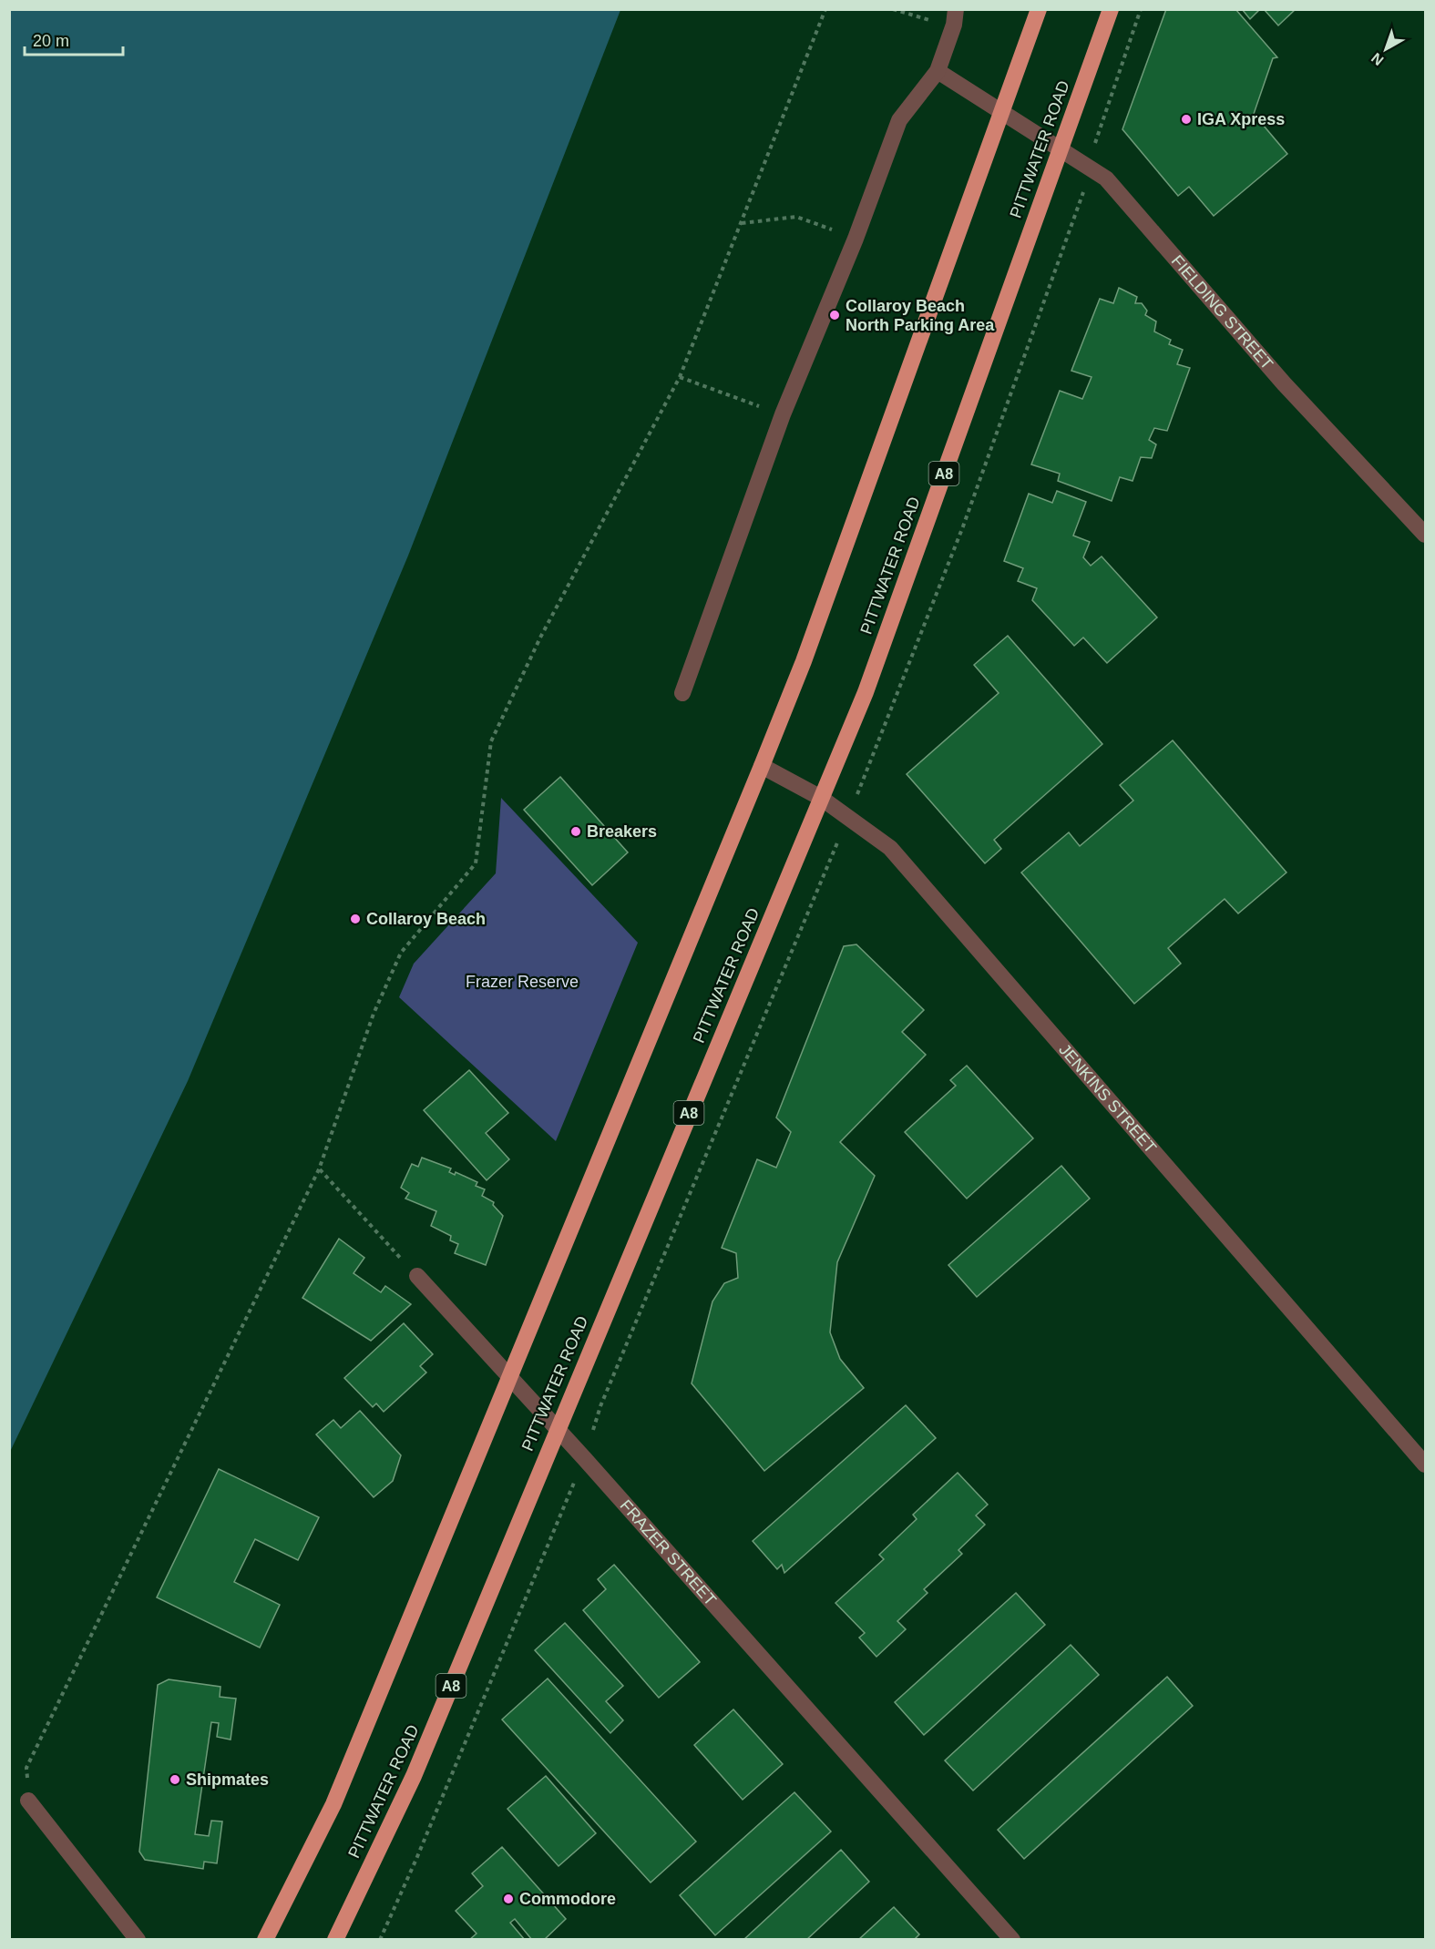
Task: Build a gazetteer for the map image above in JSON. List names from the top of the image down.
{
  "streets": {
    "highway": ["PITTWATER ROAD", "A8"],
    "street": ["FIELDING STREET", "JENKINS STREET", "FRAZER STREET"]
  },
  "crossings": [
    ["PITTWATER ROAD", "FIELDING STREET"],
    ["PITTWATER ROAD", "JENKINS STREET"],
    ["PITTWATER ROAD", "FRAZER STREET"]
  ],
  "parks": ["Frazer Reserve"],
  "places": [
    "IGA Xpress",
    "Collaroy Beach North Parking Area",
    "Breakers",
    "Collaroy Beach",
    "Shipmates",
    "Commodore"
  ],
  "scale_bar": "20 m",
  "north": "bottom left"
}
